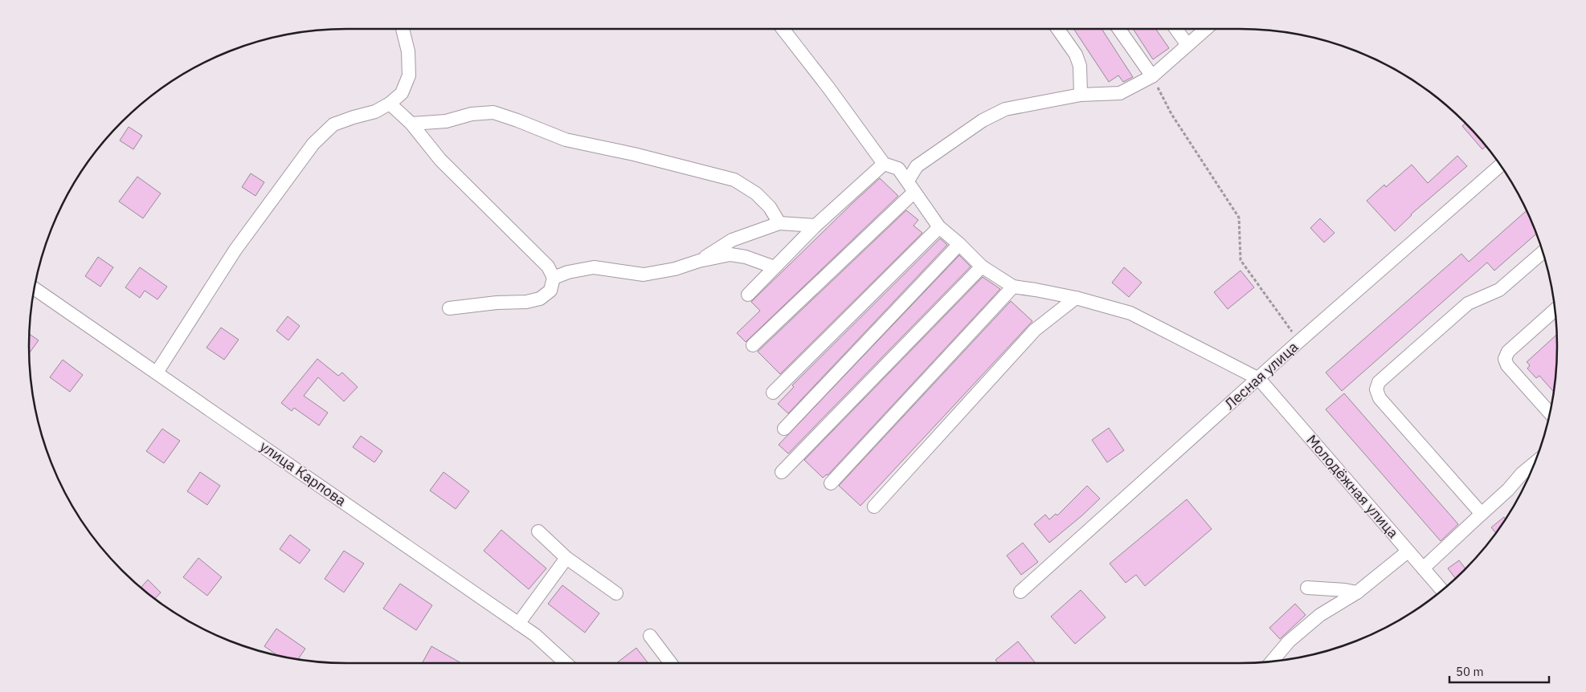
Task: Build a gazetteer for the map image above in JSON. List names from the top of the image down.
{
  "streets": {
    "street": ["Лесная улица", "улица Карпова", "Молодёжная улица"]
  },
  "crossings": [
    ["Лесная улица", "Молодёжная улица"]
  ],
  "scale_bar": "50 m"
}
